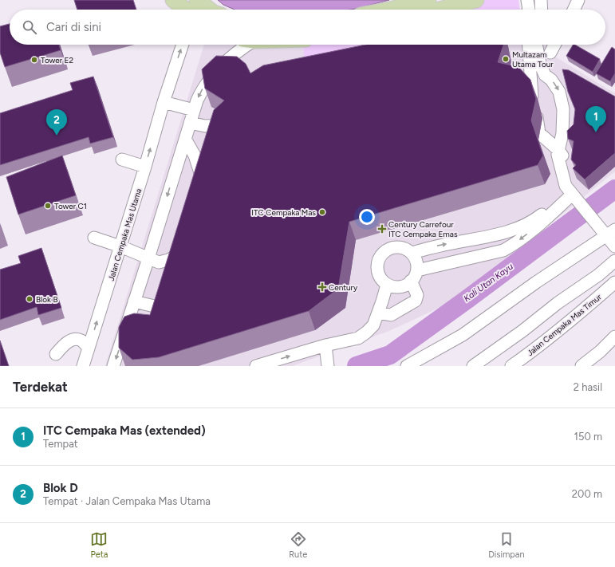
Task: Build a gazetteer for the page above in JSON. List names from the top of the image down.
{
  "streets": {
    "street": ["Jalan Cempaka Mas Utama", "Jalan Cempaka Mas Timur"]
  },
  "water": ["Kali Utan Kayu"],
  "places": {
    "other": [
      "Multazam Utama Tour",
      "Tower E2",
      "Tower C1",
      "ITC Cempaka Mas",
      "Blok B"
    ],
    "health": ["Century Carrefour ITC Cempaka Emas", "Century"]
  },
  "page": {
    "search": "Cari di sini",
    "pins": ["1", "2"],
    "heading": ["Terdekat", "2 hasil"],
    "list": [
      {
        "mark": "1",
        "name": "ITC Cempaka Mas (extended)",
        "note": "Tempat",
        "value": "150 m"
      },
      {
        "mark": "2",
        "name": "Blok D",
        "note": "Tempat · Jalan Cempaka Mas Utama",
        "value": "200 m"
      }
    ],
    "nav": ["Peta", "Rute", "Disimpan"]
  }
}
